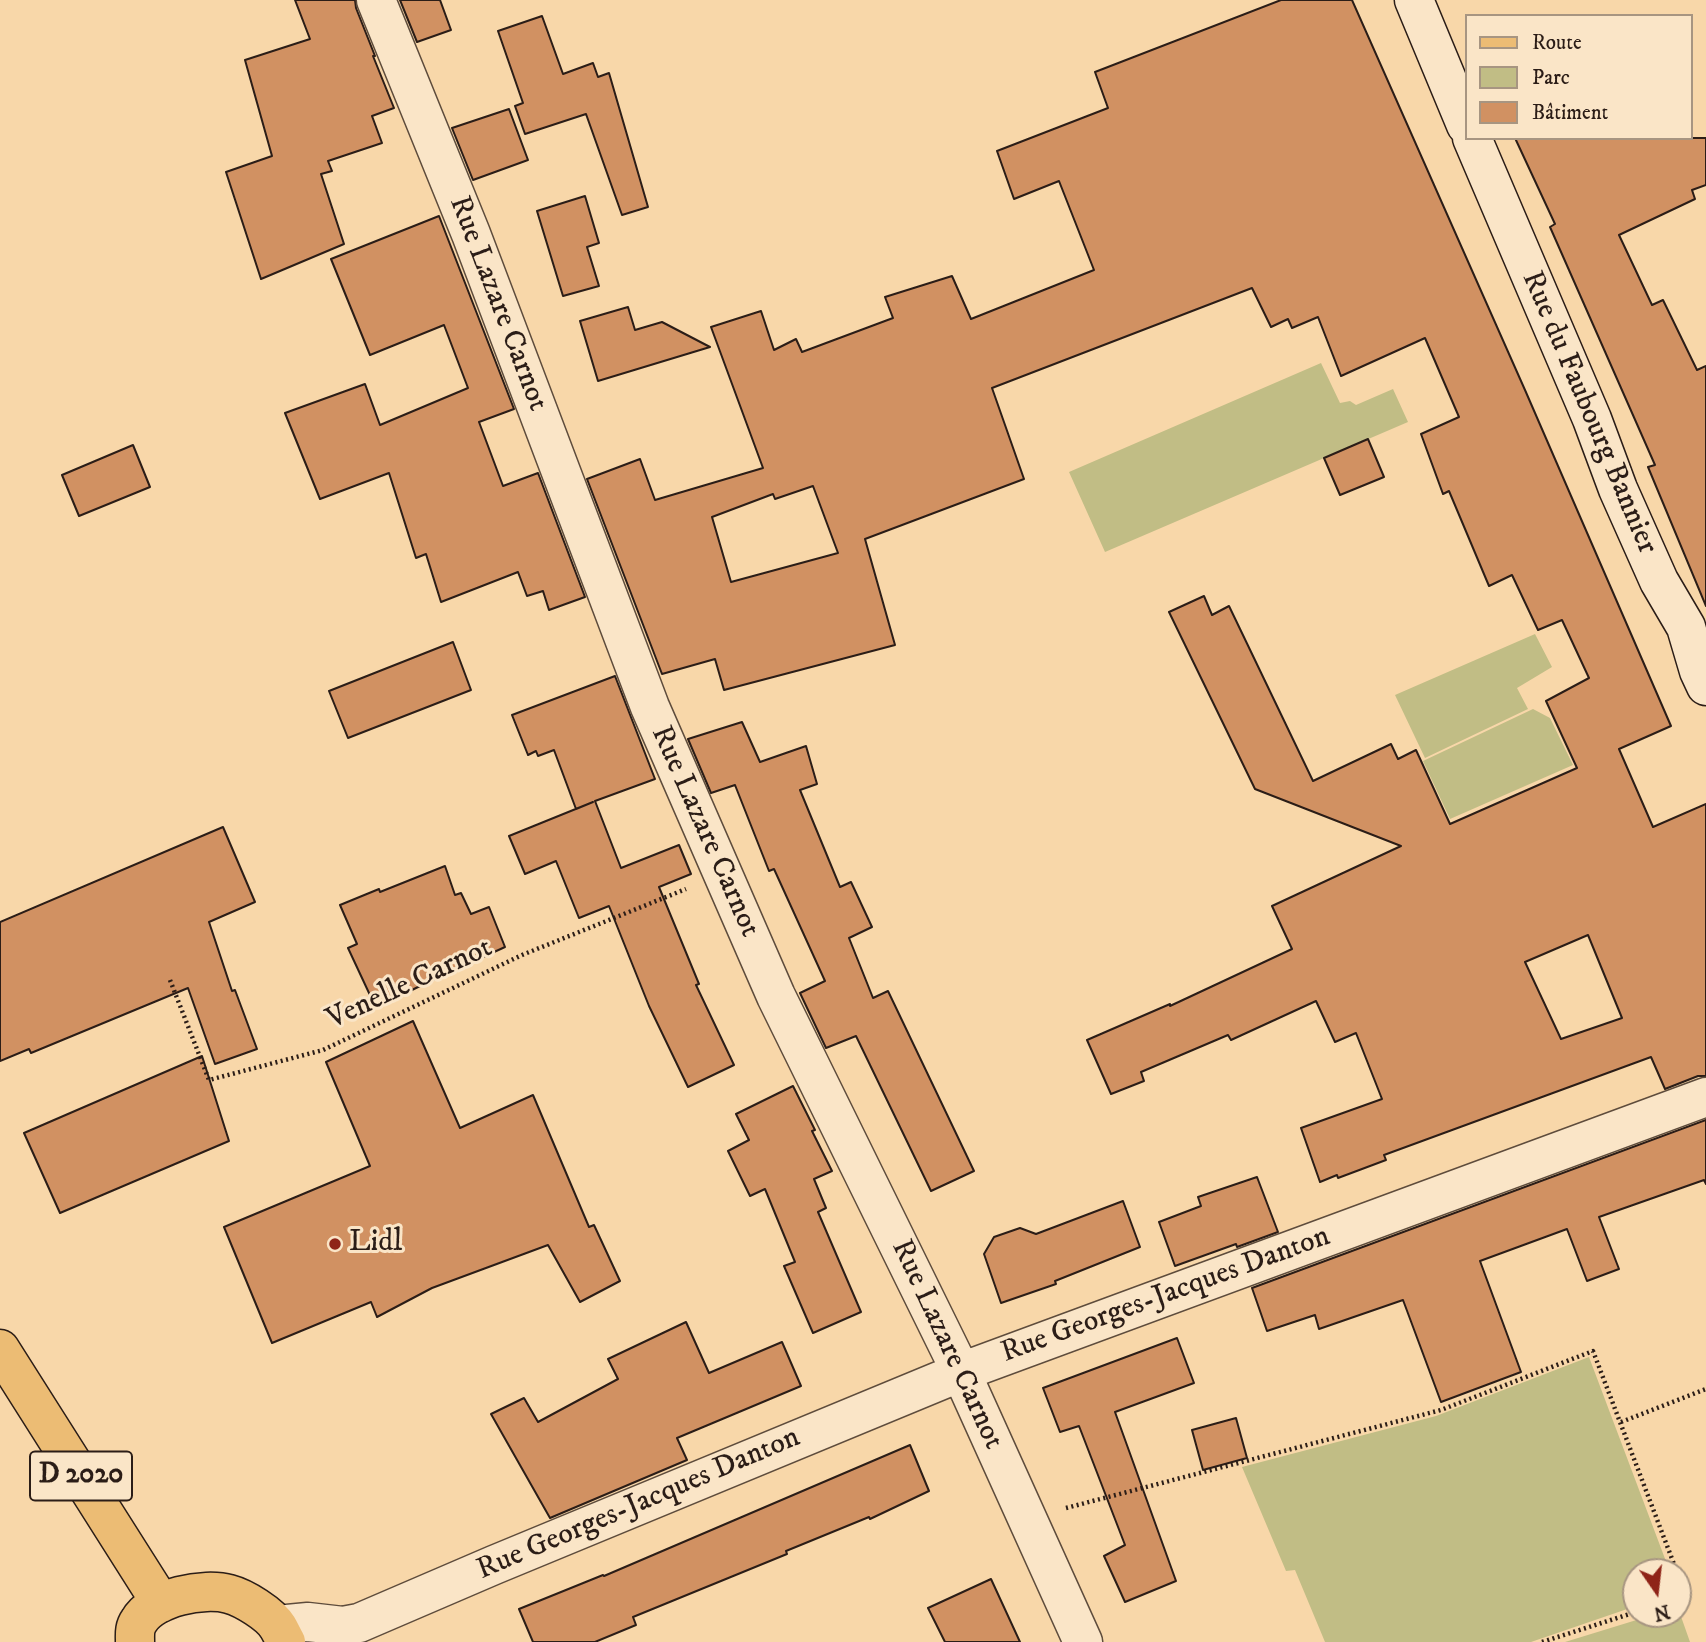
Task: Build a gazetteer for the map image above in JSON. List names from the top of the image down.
{
  "streets": {
    "main road": ["D 2020"],
    "street": ["Rue Lazare Carnot", "Rue du Faubourg Bannier", "Rue Georges-Jacques Danton"],
    "path": ["Venelle Carnot"]
  },
  "crossings": [
    ["Rue Lazare Carnot", "Venelle Carnot"],
    ["Rue Lazare Carnot", "Rue Georges-Jacques Danton"]
  ],
  "places": ["Lidl"],
  "legend": ["Route", "Parc", "Bâtiment"],
  "north": "bottom"
}
